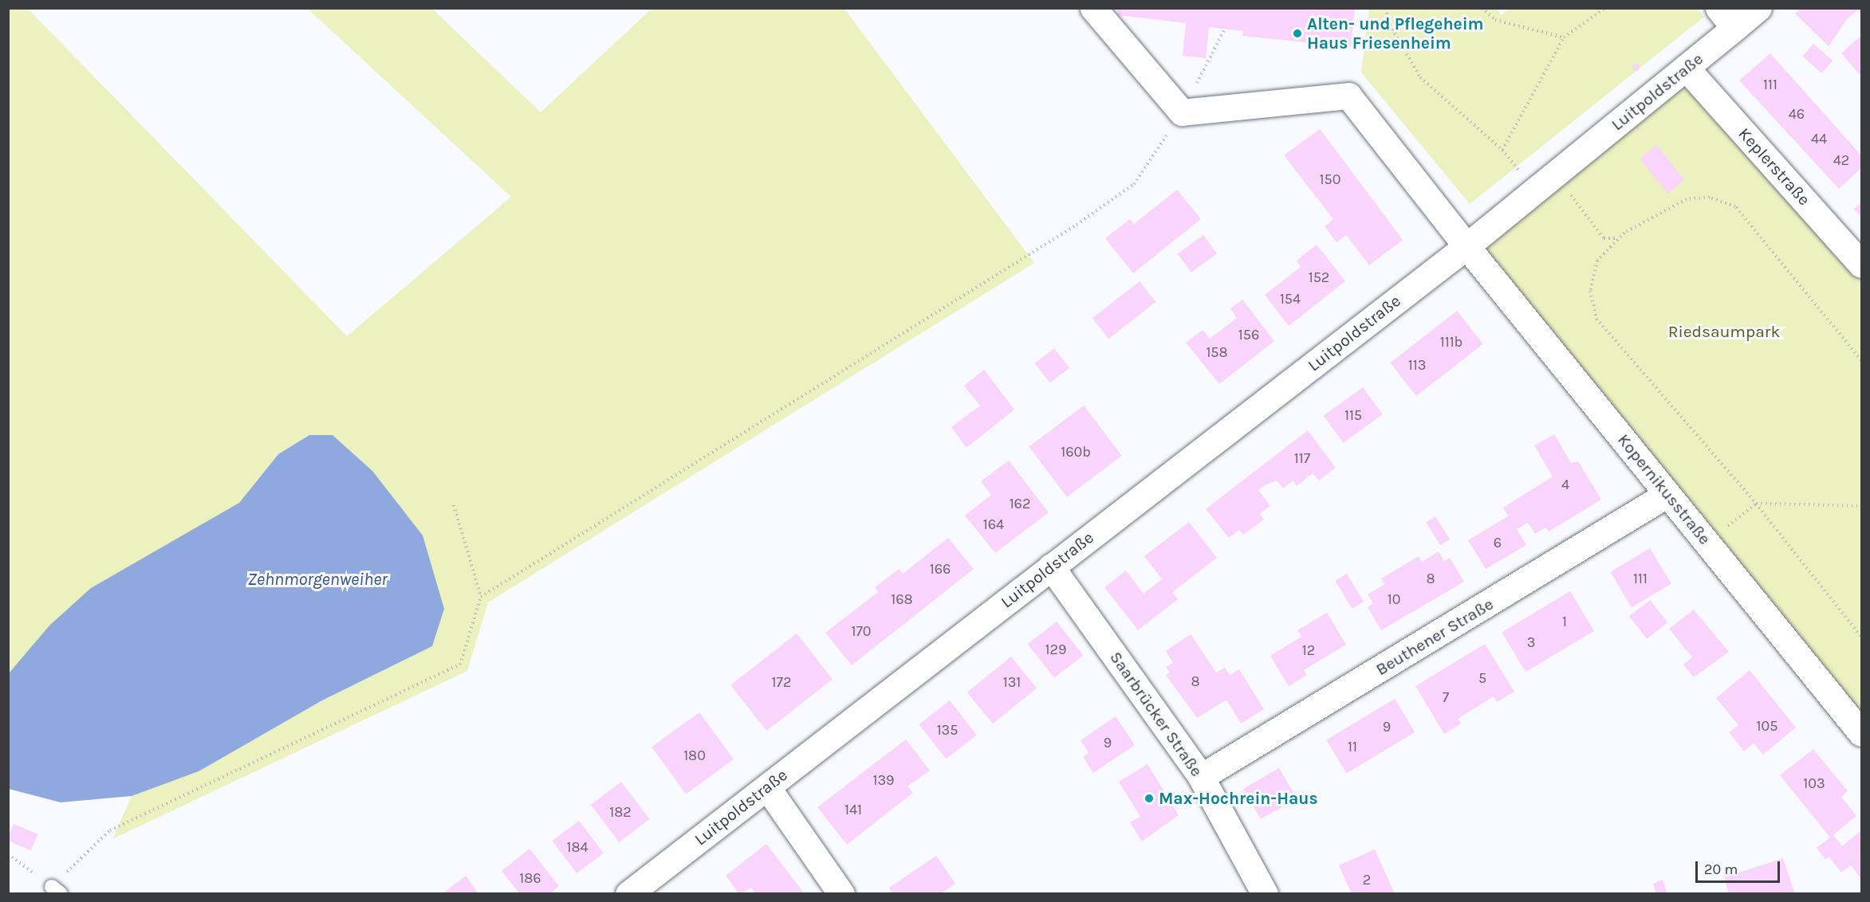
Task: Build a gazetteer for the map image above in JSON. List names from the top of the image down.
{
  "streets": {
    "street": [
      "Luitpoldstraße",
      "Keplerstraße",
      "Kopernikusstraße",
      "Beuthener Straße",
      "Saarbrücker Straße"
    ]
  },
  "crossings": [
    ["Luitpoldstraße", "Keplerstraße"],
    ["Luitpoldstraße", "Kopernikusstraße"],
    ["Luitpoldstraße", "Saarbrücker Straße"],
    ["Kopernikusstraße", "Beuthener Straße"],
    ["Beuthener Straße", "Saarbrücker Straße"]
  ],
  "water": ["Zehnmorgenweiher"],
  "parks": ["Riedsaumpark"],
  "places": ["Alten- und Pflegeheim Haus Friesenheim", "Max-Hochrein-Haus"],
  "house_numbers": [
    "111",
    "46",
    "44",
    "42",
    "150",
    "152",
    "154",
    "156",
    "111b",
    "158",
    "113",
    "115",
    "160b",
    "117",
    "4",
    "162",
    "164",
    "6",
    "166",
    "8",
    "111",
    "168",
    "10",
    "1",
    "170",
    "3",
    "129",
    "12",
    "5",
    "8",
    "172",
    "131",
    "7",
    "105",
    "9",
    "135",
    "9",
    "11",
    "180",
    "139",
    "103",
    "141",
    "182",
    "184",
    "186",
    "2"
  ],
  "scale_bar": "20 m"
}
